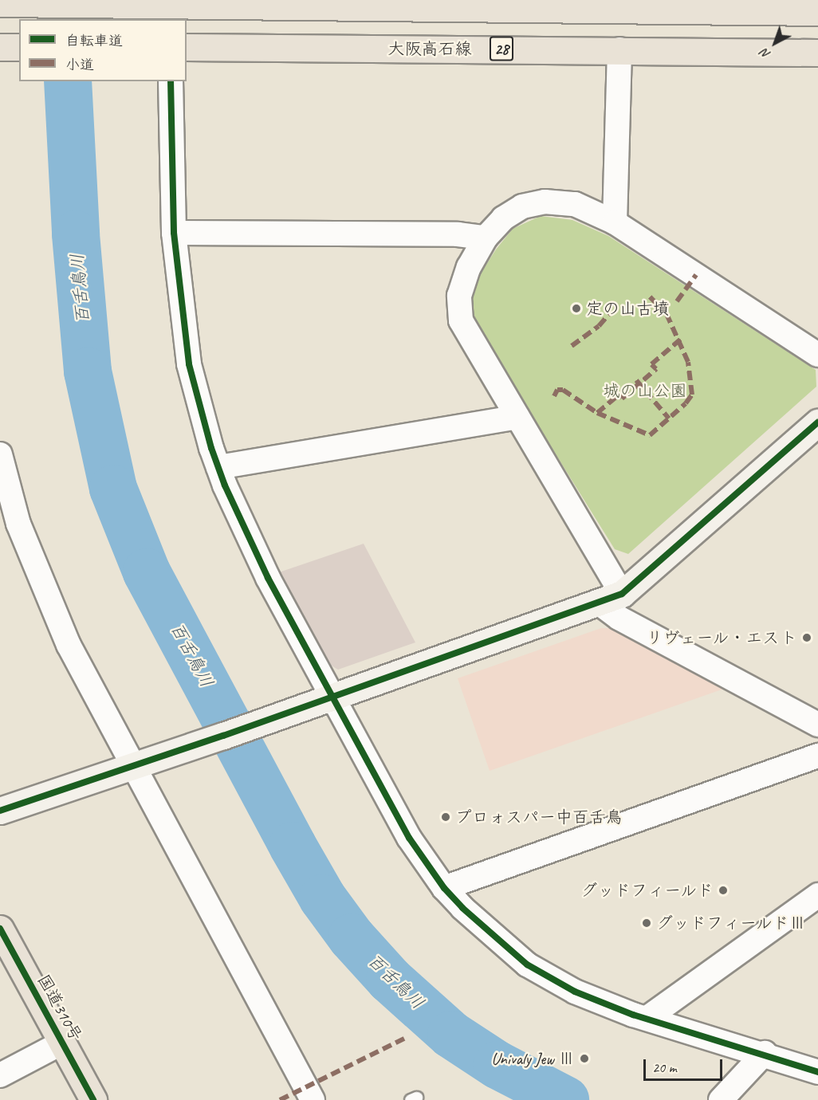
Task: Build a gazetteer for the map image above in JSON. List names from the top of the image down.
{
  "streets": {
    "main road": ["大阪高石線", "28", "国道310号"]
  },
  "water": ["百舌鳥川"],
  "parks": ["城の山公園"],
  "places": [
    "定の山古墳",
    "リヴェール・エスト",
    "プロォスパー中百舌鳥",
    "グッドフィールド",
    "グッドフィールドⅢ",
    "Univaly Jew Ⅲ"
  ],
  "legend": ["自転車道", "小道"],
  "scale_bar": "20 m",
  "north": "bottom left"
}
